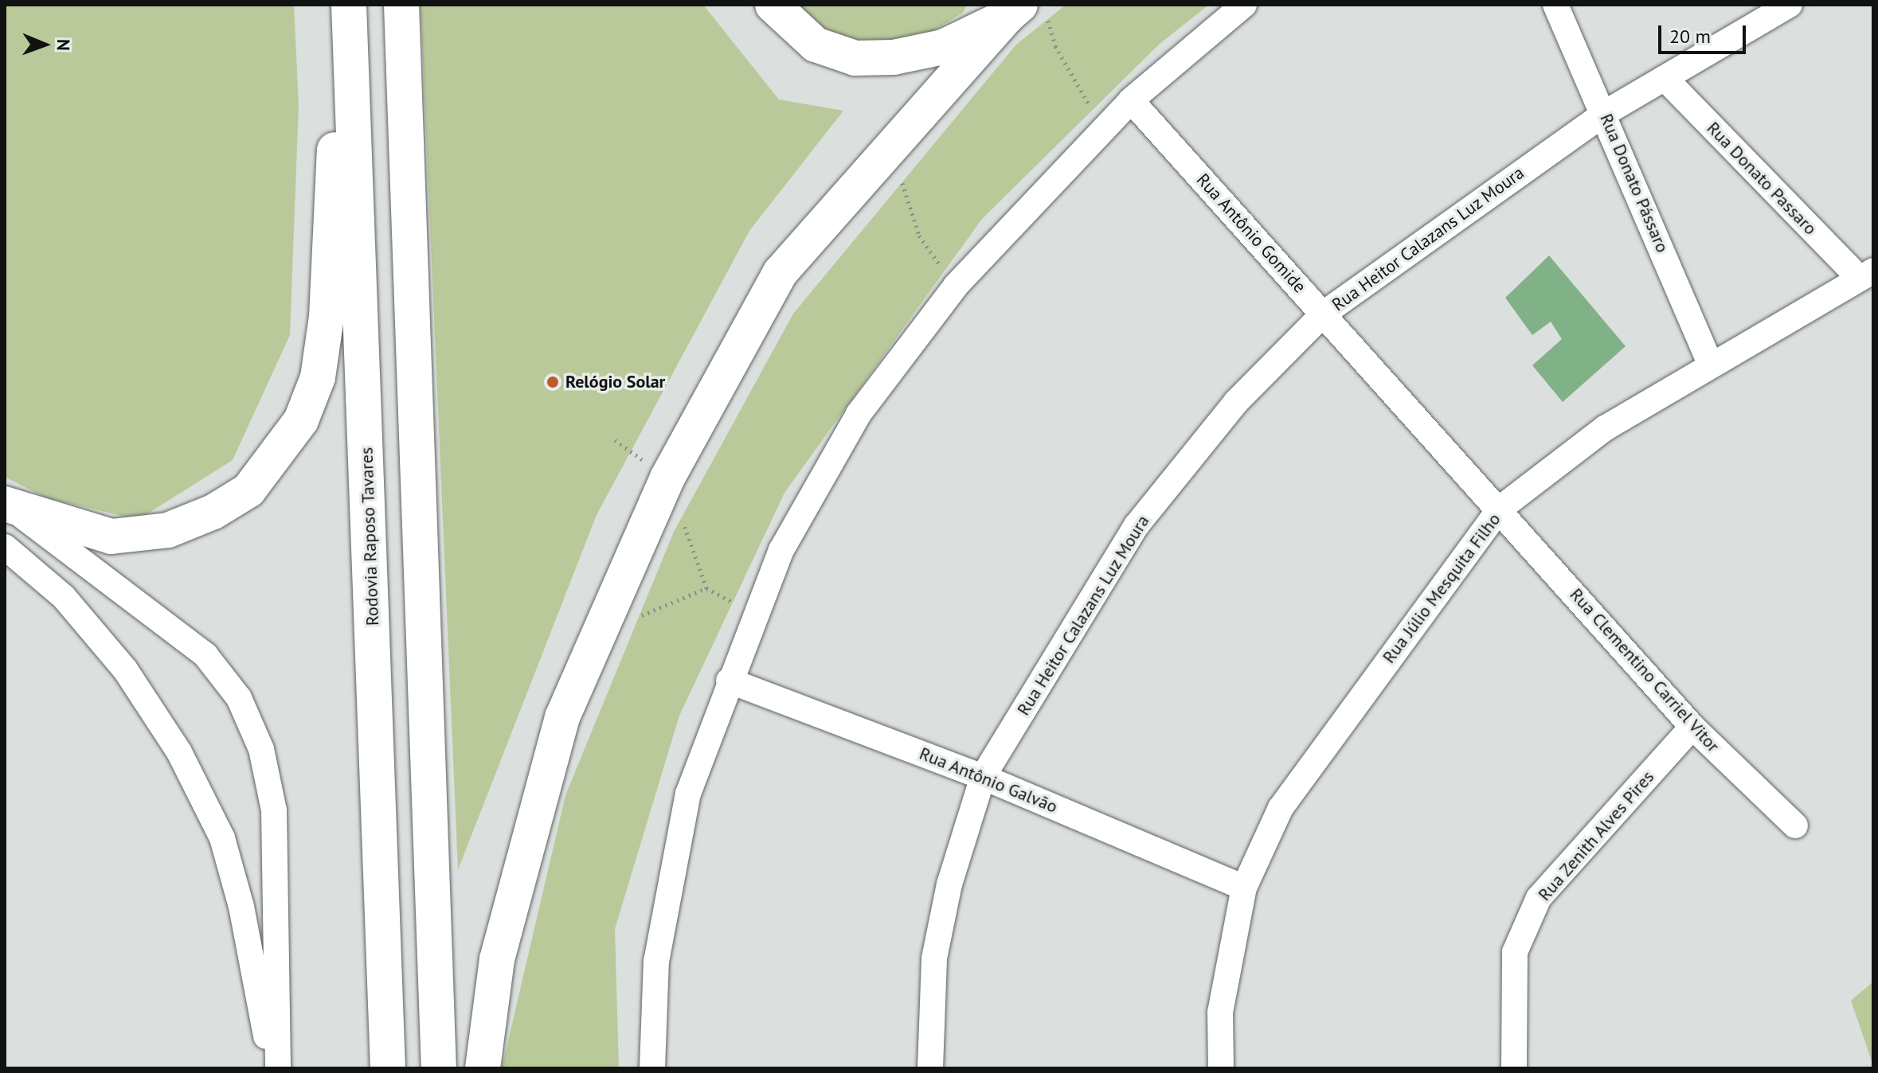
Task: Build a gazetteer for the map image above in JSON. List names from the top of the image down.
{
  "streets": {
    "main road": ["Rodovia Raposo Tavares"],
    "street": [
      "Rua Donato Passaro",
      "Rua Donato Pássaro",
      "Rua Antônio Gomide",
      "Rua Heitor Calazans Luz Moura",
      "Rua Júlio Mesquita Filho",
      "Rua Clementino Carriel Vitor",
      "Rua Antônio Galvão",
      "Rua Zenith Alves Pires"
    ]
  },
  "crossings": [
    ["Rua Donato Passaro", "Rua Heitor Calazans Luz Moura"],
    ["Rua Donato Passaro", "Rua Júlio Mesquita Filho"],
    ["Rua Donato Pássaro", "Rua Heitor Calazans Luz Moura"],
    ["Rua Donato Pássaro", "Rua Júlio Mesquita Filho"],
    ["Rua Antônio Gomide", "Rua Heitor Calazans Luz Moura"],
    ["Rua Antônio Gomide", "Rua Júlio Mesquita Filho"],
    ["Rua Antônio Gomide", "Rua Clementino Carriel Vitor"],
    ["Rua Heitor Calazans Luz Moura", "Rua Antônio Galvão"],
    ["Rua Júlio Mesquita Filho", "Rua Clementino Carriel Vitor"],
    ["Rua Júlio Mesquita Filho", "Rua Antônio Galvão"],
    ["Rua Clementino Carriel Vitor", "Rua Zenith Alves Pires"]
  ],
  "places": ["Relógio Solar"],
  "scale_bar": "20 m",
  "north": "right"
}
